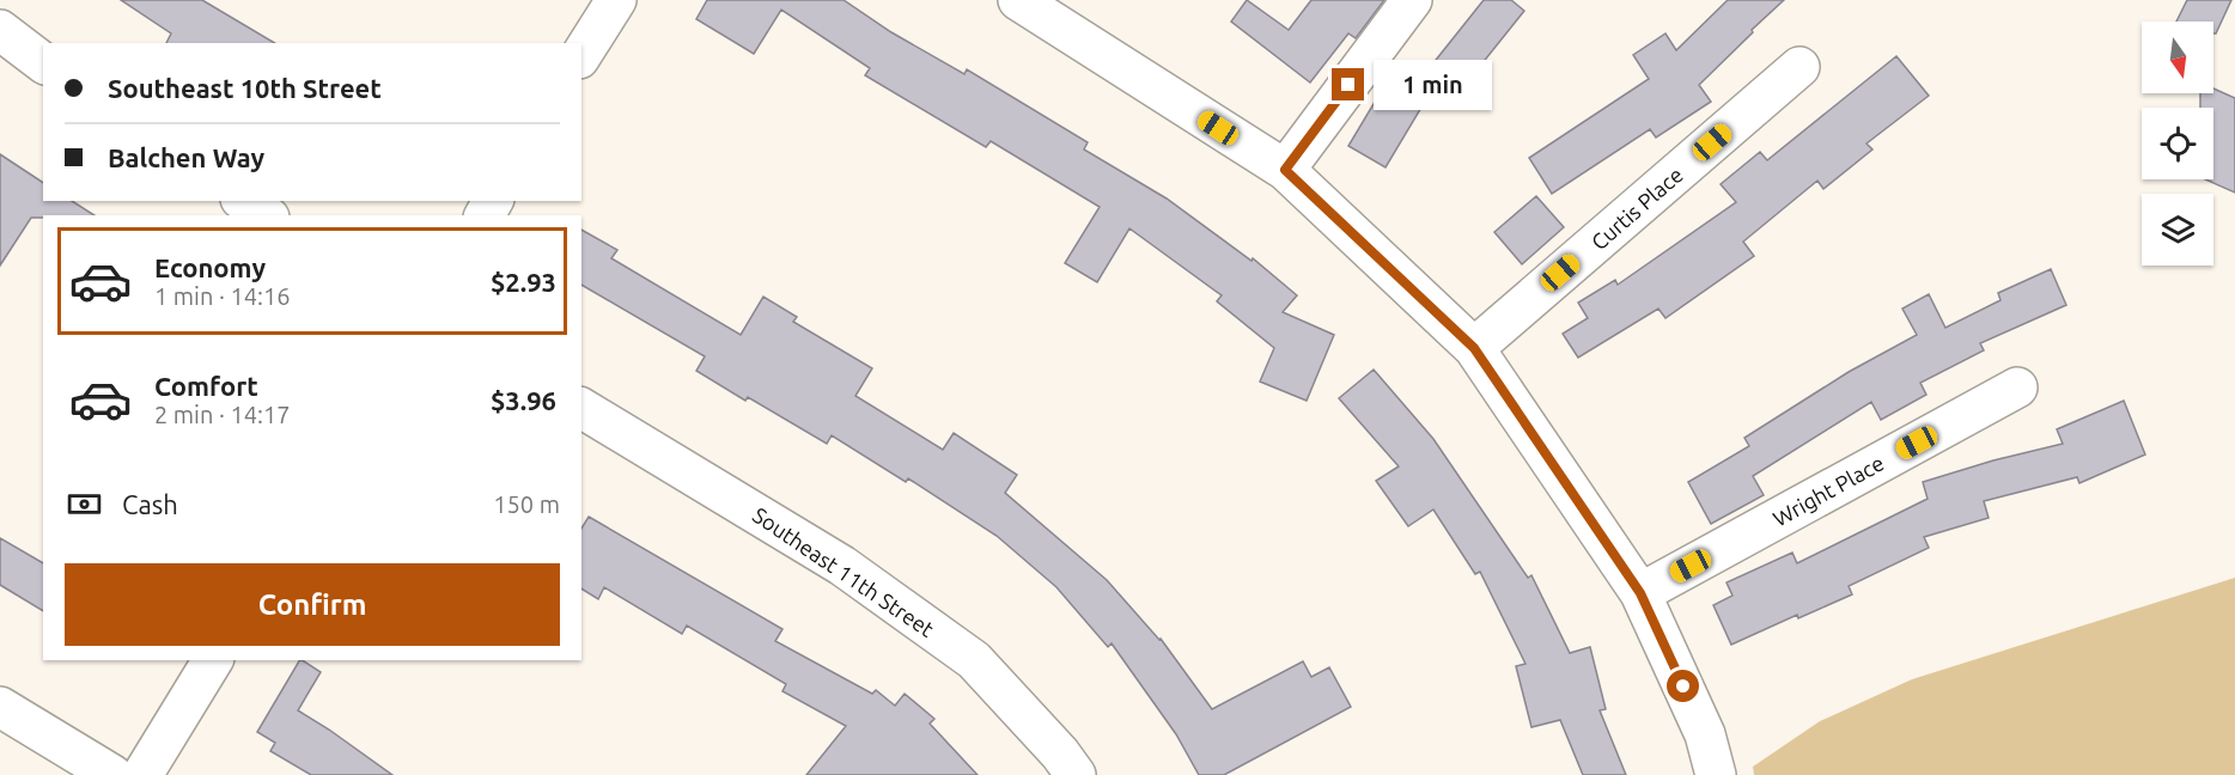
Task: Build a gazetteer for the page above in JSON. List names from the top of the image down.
{
  "streets": {
    "street": ["Curtis Place", "Wright Place", "Southeast 11th Street"]
  },
  "north": "bottom",
  "page": {
    "banner": ["Southeast 10th Street", "Balchen Way"],
    "bubble": "1 min",
    "list": [
      {
        "name": "Economy",
        "note": "1 min · 14:16",
        "value": "$2.93"
      },
      {
        "name": "Comfort",
        "note": "2 min · 14:17",
        "value": "$3.96"
      }
    ],
    "pay": ["Cash", "150 m"],
    "buttons": "Confirm"
  }
}
